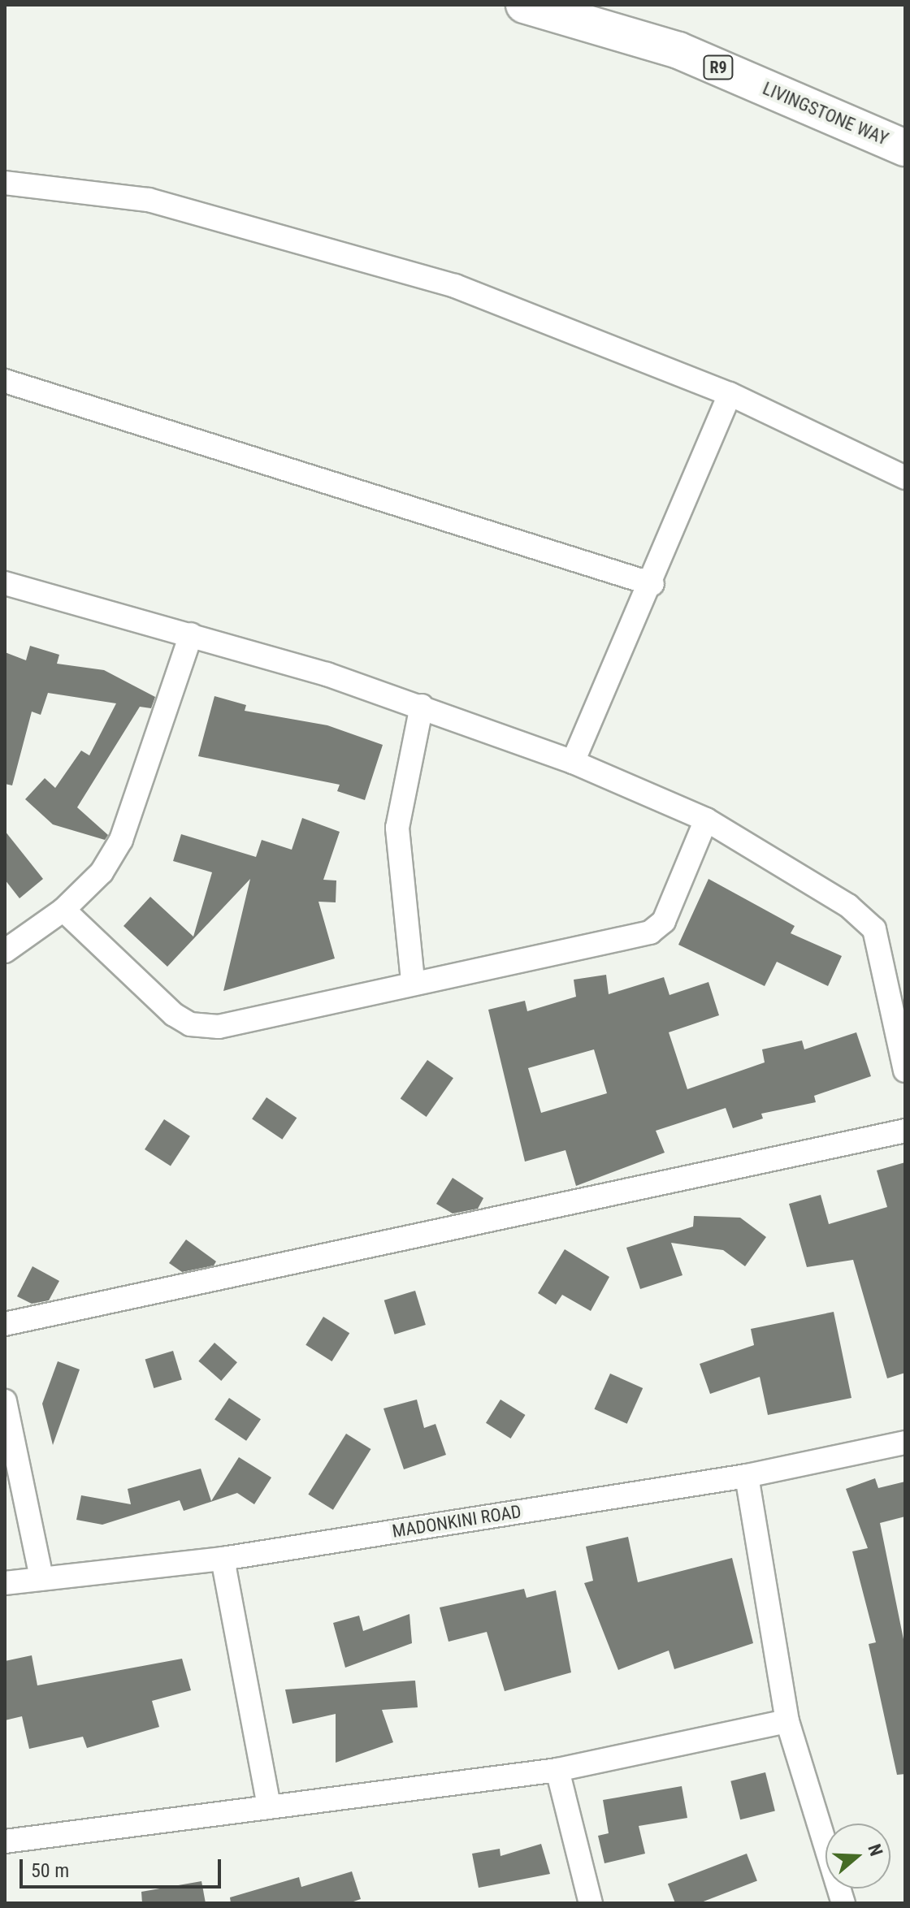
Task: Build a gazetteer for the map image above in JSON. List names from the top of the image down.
{
  "streets": {
    "highway": ["R9", "LIVINGSTONE WAY"],
    "street": ["MADONKINI ROAD"]
  },
  "scale_bar": "50 m",
  "north": "right"
}
